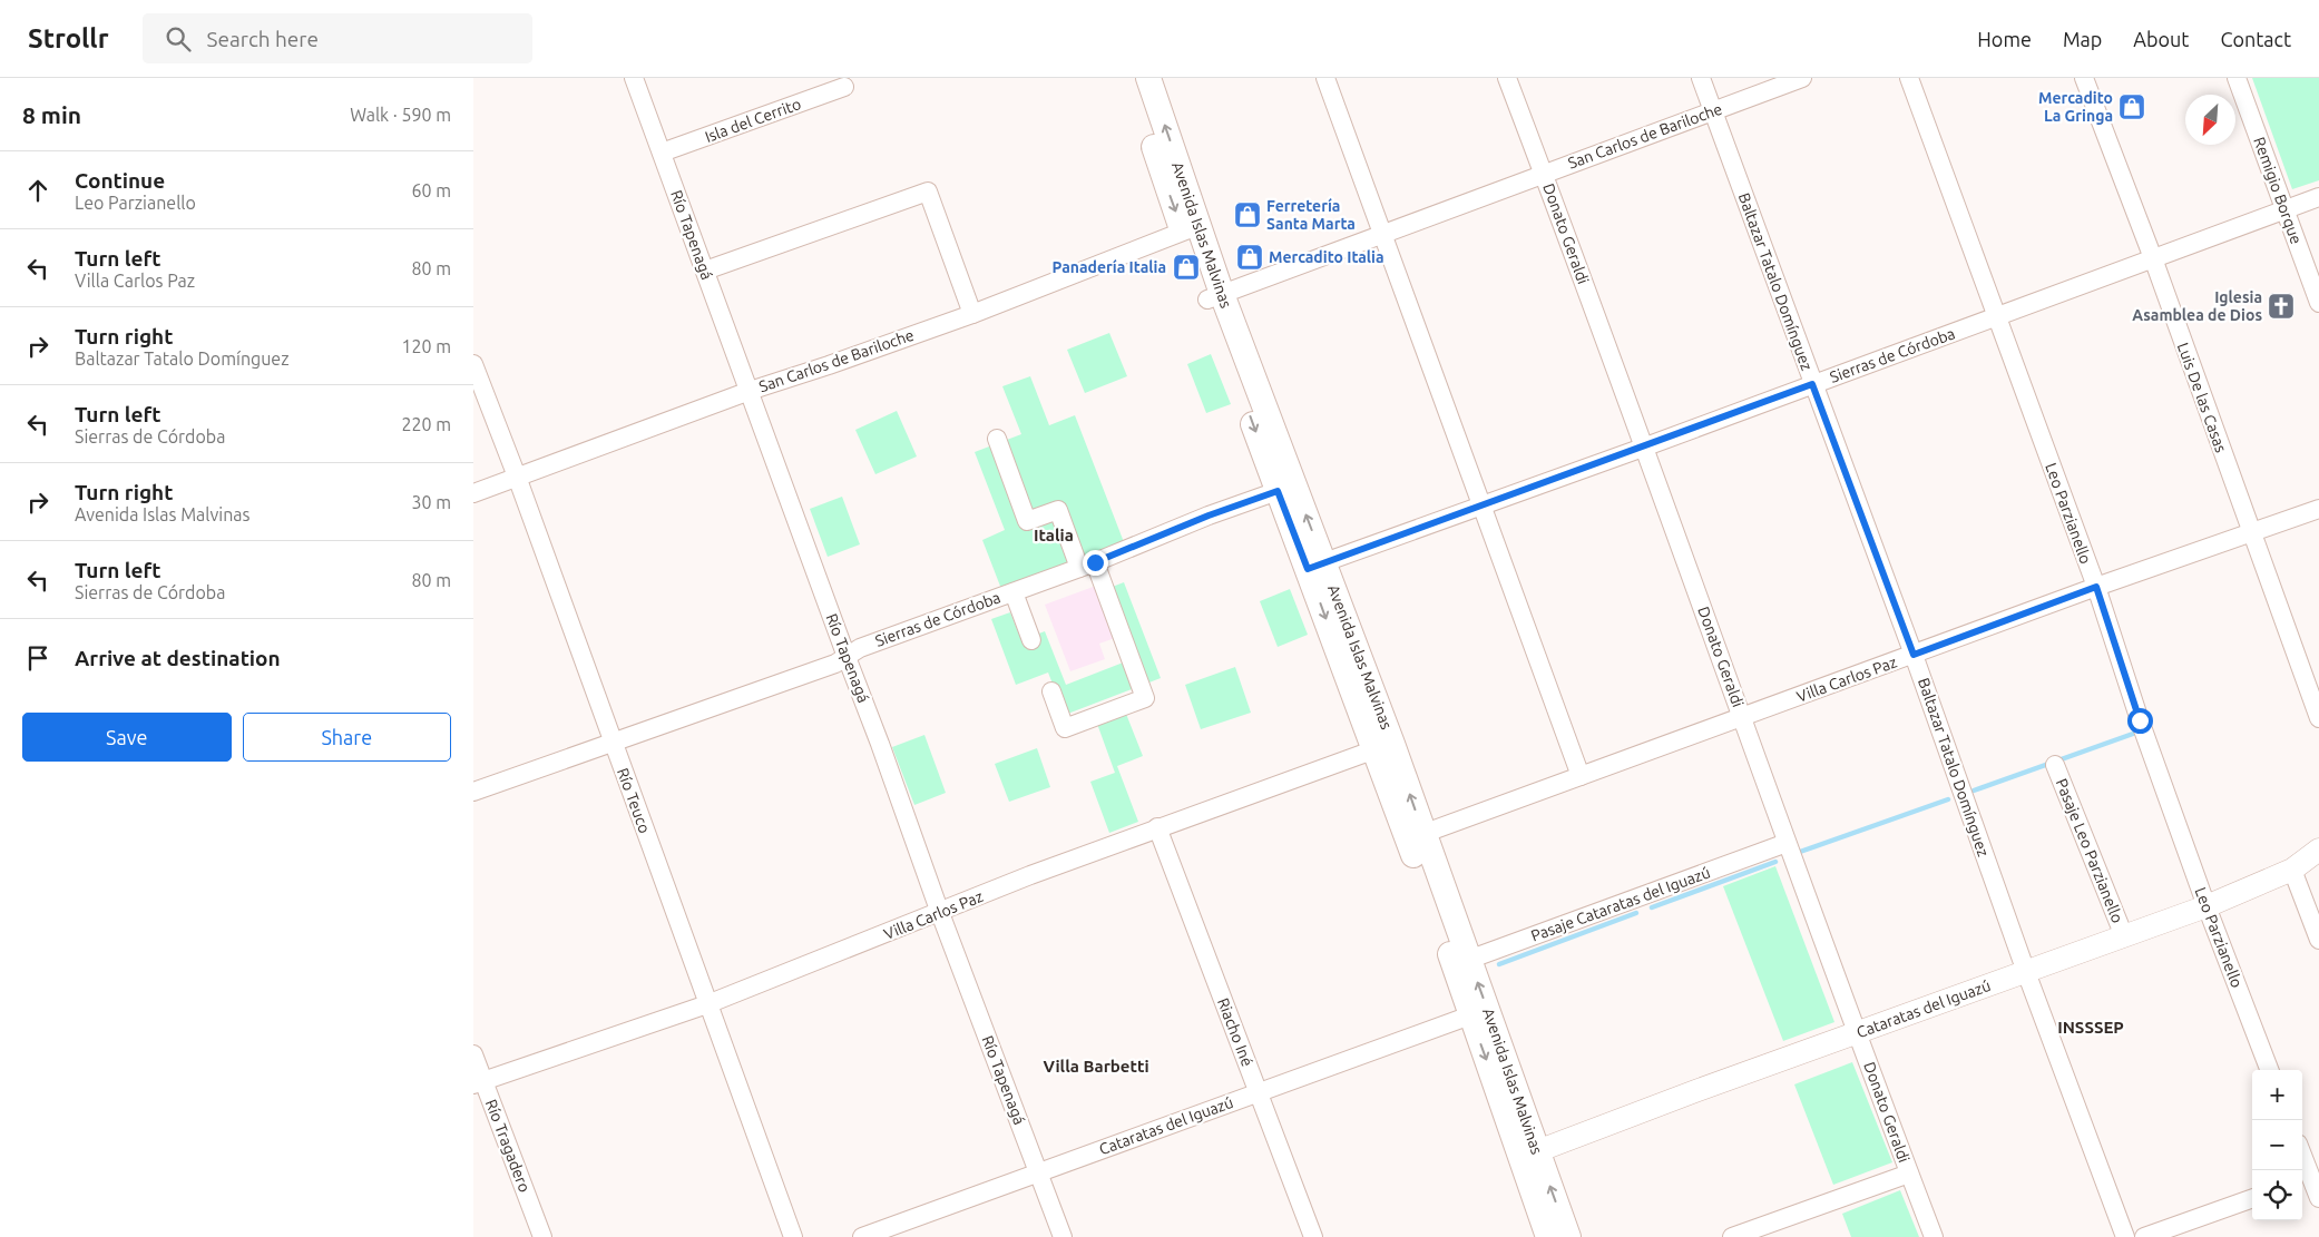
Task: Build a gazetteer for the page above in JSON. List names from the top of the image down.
{
  "streets": {
    "main road": ["Avenida Islas Malvinas"],
    "street": [
      "Isla del Cerrito",
      "San Carlos de Bariloche",
      "Remigio Borque",
      "Donato Geraldi",
      "Río Tapenagá",
      "Baltazar Tatalo Domínguez",
      "Sierras de Córdoba",
      "Luis De las Casas",
      "Leo Parzianello",
      "Villa Carlos Paz",
      "Río Teuco",
      "Pasaje Leo Parzianello",
      "Pasaje Cataratas del Iguazú",
      "Cataratas del Iguazú",
      "Riacho Iné",
      "Río Tragadero"
    ]
  },
  "crossings": [
    ["Isla del Cerrito", "Río Tapenagá"],
    ["San Carlos de Bariloche", "Donato Geraldi"],
    ["San Carlos de Bariloche", "Río Tapenagá"],
    ["San Carlos de Bariloche", "Avenida Islas Malvinas"],
    ["San Carlos de Bariloche", "Baltazar Tatalo Domínguez"],
    ["San Carlos de Bariloche", "Río Teuco"],
    ["Remigio Borque", "Sierras de Córdoba"],
    ["Donato Geraldi", "Sierras de Córdoba"],
    ["Donato Geraldi", "Villa Carlos Paz"],
    ["Donato Geraldi", "Pasaje Cataratas del Iguazú"],
    ["Donato Geraldi", "Cataratas del Iguazú"],
    ["Río Tapenagá", "Sierras de Córdoba"],
    ["Río Tapenagá", "Villa Carlos Paz"],
    ["Río Tapenagá", "Cataratas del Iguazú"],
    ["Avenida Islas Malvinas", "Sierras de Córdoba"],
    ["Avenida Islas Malvinas", "Villa Carlos Paz"],
    ["Avenida Islas Malvinas", "Pasaje Cataratas del Iguazú"],
    ["Avenida Islas Malvinas", "Cataratas del Iguazú"],
    ["Baltazar Tatalo Domínguez", "Sierras de Córdoba"],
    ["Baltazar Tatalo Domínguez", "Villa Carlos Paz"],
    ["Baltazar Tatalo Domínguez", "Cataratas del Iguazú"],
    ["Sierras de Córdoba", "Luis De las Casas"],
    ["Sierras de Córdoba", "Leo Parzianello"],
    ["Sierras de Córdoba", "Río Teuco"],
    ["Luis De las Casas", "Villa Carlos Paz"],
    ["Leo Parzianello", "Villa Carlos Paz"],
    ["Leo Parzianello", "Cataratas del Iguazú"],
    ["Villa Carlos Paz", "Río Teuco"],
    ["Villa Carlos Paz", "Riacho Iné"],
    ["Villa Carlos Paz", "Río Tragadero"],
    ["Pasaje Leo Parzianello", "Cataratas del Iguazú"],
    ["Cataratas del Iguazú", "Riacho Iné"]
  ],
  "districts": ["Italia", "INSSSEP", "Villa Barbetti"],
  "places": {
    "shop": [
      "Mercadito La Gringa",
      "Ferretería Santa Marta",
      "Mercadito Italia",
      "Panadería Italia"
    ],
    "church": ["Iglesia Asamblea de Dios"]
  },
  "north": "bottom left",
  "page": {
    "header": "Strollr",
    "search": "Search here",
    "nav": [
      "Home",
      "Map",
      "About",
      "Contact"
    ],
    "heading": ["8 min", "Walk · 590 m"],
    "list": [
      ["Continue", "Leo Parzianello", "60 m"],
      ["Turn left", "Villa Carlos Paz", "80 m"],
      ["Turn right", "Baltazar Tatalo Domínguez", "120 m"],
      ["Turn left", "Sierras de Córdoba", "220 m"],
      ["Turn right", "Avenida Islas Malvinas", "30 m"],
      ["Turn left", "Sierras de Córdoba", "80 m"],
      "Arrive at destination"
    ],
    "buttons": ["Save", "Share"],
    "map_buttons": ["+", "−"]
  }
}
